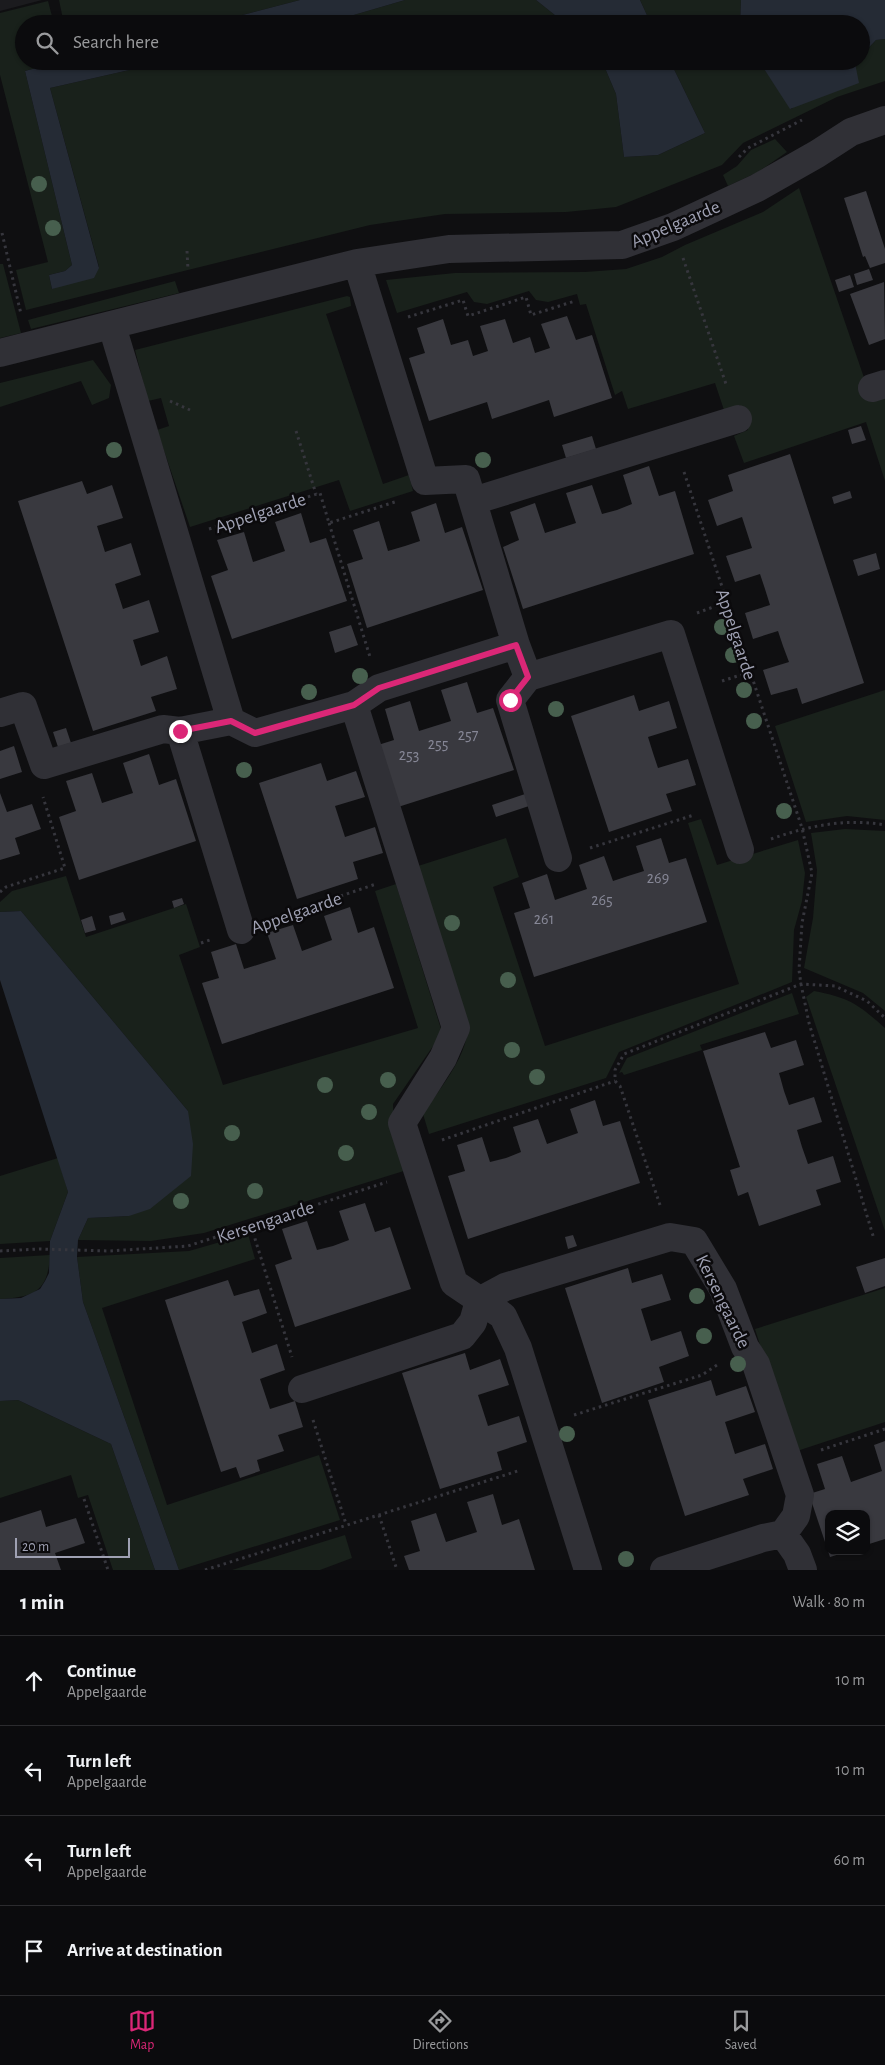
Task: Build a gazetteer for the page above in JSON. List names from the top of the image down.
{
  "streets": {
    "street": ["Appelgaarde", "Kersengaarde"]
  },
  "house_numbers": [
    "257",
    "255",
    "253",
    "269",
    "265",
    "261"
  ],
  "scale_bar": "20 m",
  "page": {
    "search": "Search here",
    "scale": "20 m",
    "heading": ["1 min", "Walk · 80 m"],
    "list": [
      ["Continue", "Appelgaarde", "10 m"],
      ["Turn left", "Appelgaarde", "10 m"],
      ["Turn left", "Appelgaarde", "60 m"],
      "Arrive at destination"
    ],
    "nav": ["Map", "Directions", "Saved"]
  }
}
